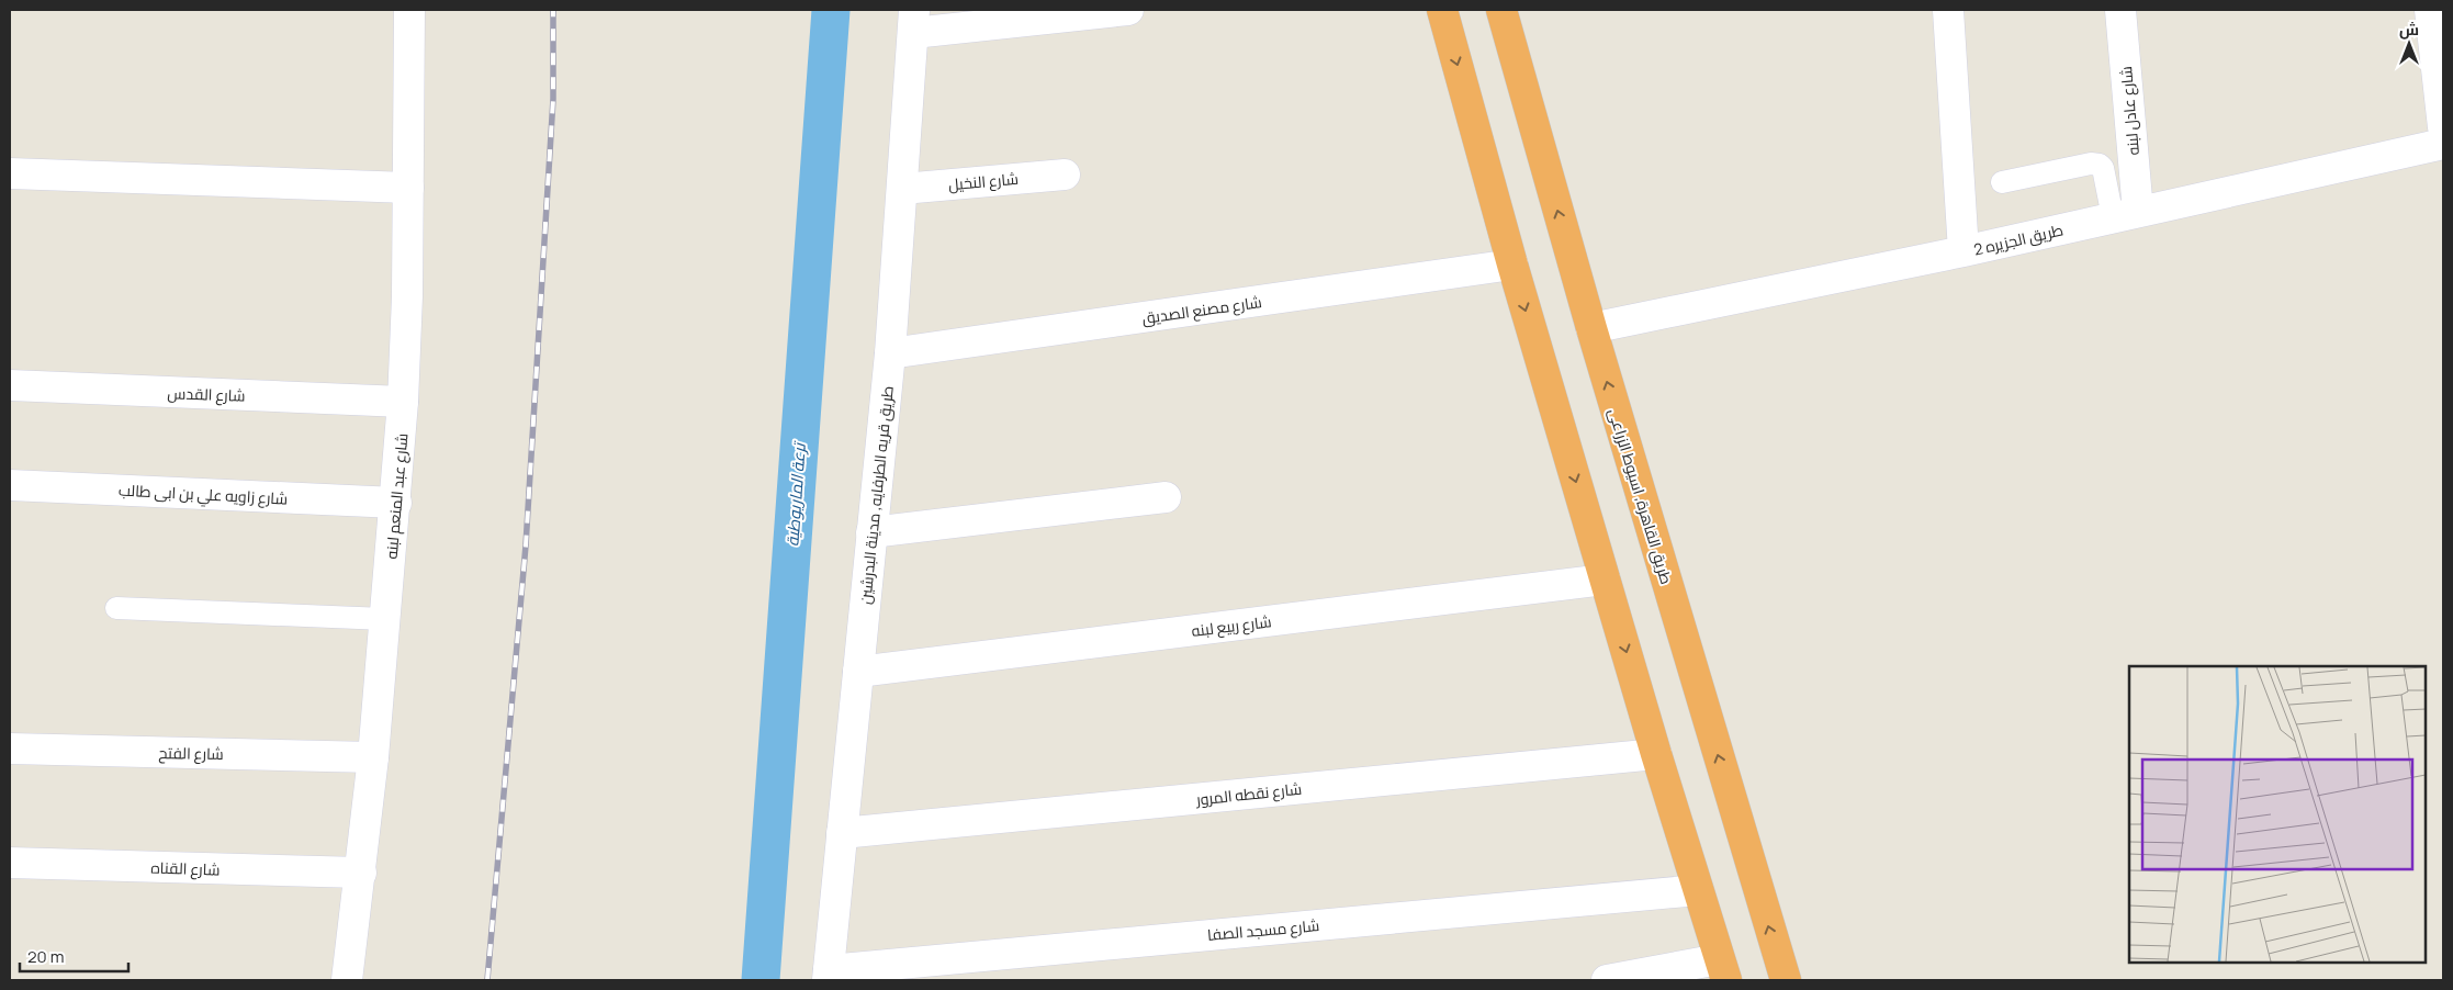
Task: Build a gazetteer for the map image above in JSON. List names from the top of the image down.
{
  "streets": {
    "highway": ["طريق القاهرة, اسيوط الزراعى"],
    "street": [
      "شارع عادل لبنه",
      "شارع النخيل",
      "طريق الجزيره 2",
      "شارع مصنع الصديق",
      "شارع القدس",
      "شارع زاويه علي بن ابى طالب",
      "طريق قريه الطرفايه, مدينة البدرشين",
      "شارع عبد المنعم لبنه",
      "شارع ربيع لبنه",
      "شارع الفتح",
      "شارع نقطه المرور",
      "شارع القناه",
      "شارع مسجد الصفا"
    ]
  },
  "crossings": [
    ["شارع عادل لبنه", "طريق الجزيره 2"],
    ["شارع النخيل", "طريق قريه الطرفايه, مدينة البدرشين"],
    ["طريق الجزيره 2", "طريق القاهرة, اسيوط الزراعى"],
    ["شارع مصنع الصديق", "طريق قريه الطرفايه, مدينة البدرشين"],
    ["شارع القدس", "شارع عبد المنعم لبنه"],
    ["شارع زاويه علي بن ابى طالب", "شارع عبد المنعم لبنه"],
    ["طريق قريه الطرفايه, مدينة البدرشين", "شارع ربيع لبنه"],
    ["طريق قريه الطرفايه, مدينة البدرشين", "شارع نقطه المرور"],
    ["طريق قريه الطرفايه, مدينة البدرشين", "شارع مسجد الصفا"],
    ["شارع عبد المنعم لبنه", "شارع الفتح"],
    ["شارع عبد المنعم لبنه", "شارع القناه"]
  ],
  "water": ["ترعة الماريوطية"],
  "scale_bar": "20 m",
  "north": "top"
}
